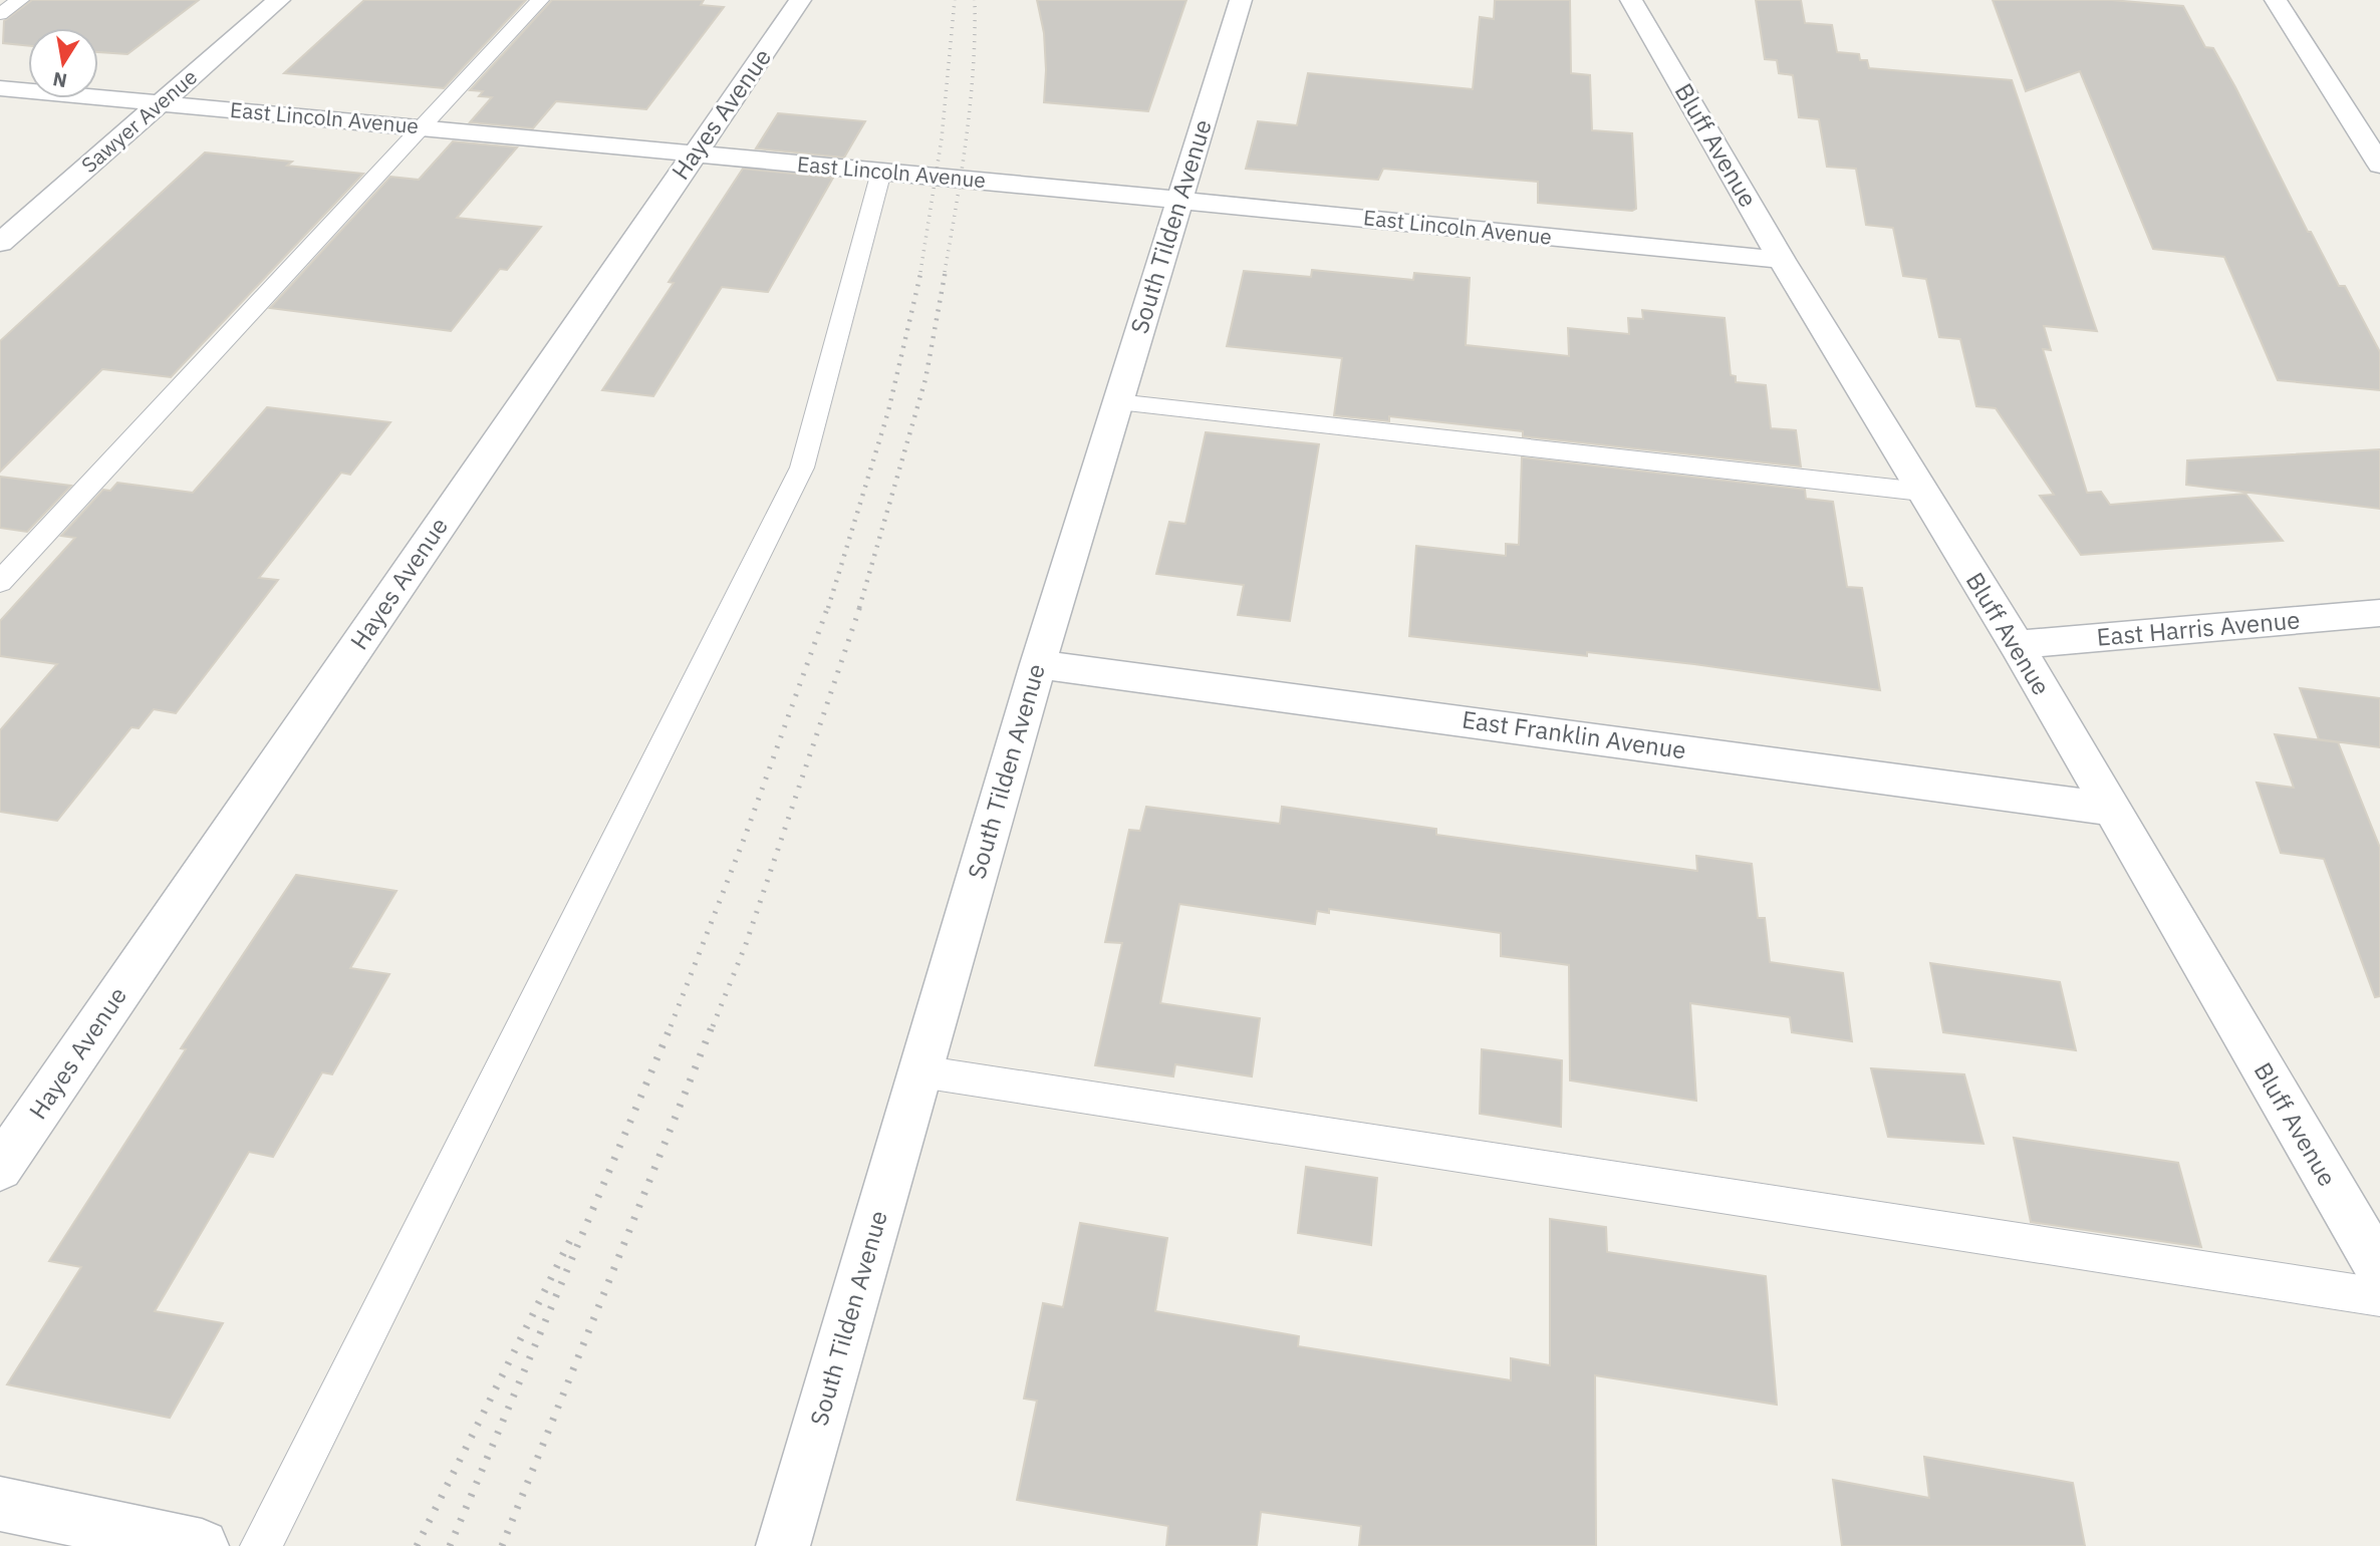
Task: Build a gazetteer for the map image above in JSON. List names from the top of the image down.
{
  "streets": {
    "street": [
      "Hayes Avenue",
      "East Lincoln Avenue",
      "Sawyer Avenue",
      "Bluff Avenue",
      "South Tilden Avenue",
      "East Harris Avenue",
      "East Franklin Avenue"
    ]
  },
  "crossings": [
    ["Hayes Avenue", "East Lincoln Avenue"],
    ["East Lincoln Avenue", "Sawyer Avenue"],
    ["East Lincoln Avenue", "Bluff Avenue"],
    ["East Lincoln Avenue", "South Tilden Avenue"],
    ["Bluff Avenue", "East Harris Avenue"],
    ["Bluff Avenue", "East Franklin Avenue"],
    ["South Tilden Avenue", "East Franklin Avenue"]
  ],
  "north": "bottom"
}
